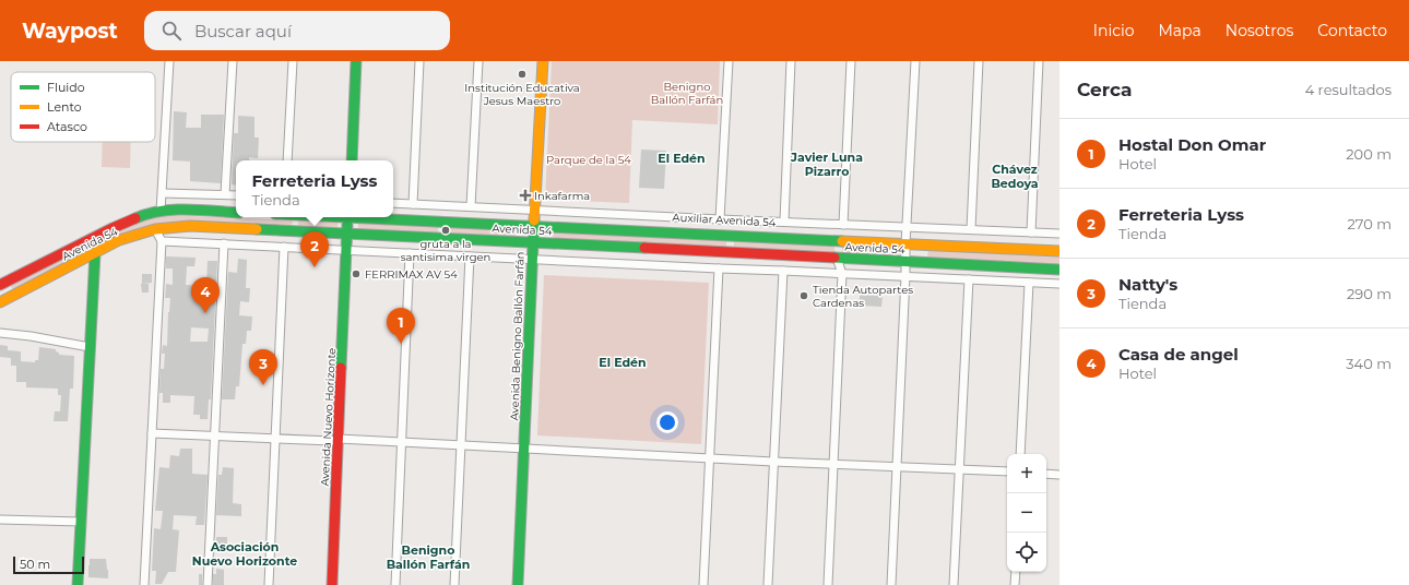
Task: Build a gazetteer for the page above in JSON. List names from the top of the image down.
{
  "streets": {
    "main road": ["Avenida 54", "Avenida Benigno Ballón Farfán", "Avenida Nuevo Horizonte"],
    "street": ["Auxiliar Avenida 54"]
  },
  "crossings": [
    ["Auxiliar Avenida 54", "Avenida Benigno Ballón Farfán"],
    ["Avenida 54", "Avenida Benigno Ballón Farfán"],
    ["Avenida 54", "Avenida Nuevo Horizonte"]
  ],
  "districts": [
    "Javier Luna Pizarro",
    "El Edén",
    "Chávez Bedoya",
    "El Edén",
    "Asociación Nuevo Horizonte",
    "Benigno Ballón Farfán"
  ],
  "parks": ["Benigno Ballón Farfán", "Parque de la 54"],
  "places": {
    "other": [
      "Institución Educativa Jesus Maestro",
      "gruta a la santisima virgen",
      "FERRIMAX AV 54",
      "Tienda Autopartes Cardenas"
    ],
    "health": ["Inkafarma"]
  },
  "legend": ["Fluido", "Lento", "Atasco"],
  "scale_bar": "50 m",
  "page": {
    "header": "Waypost",
    "search": "Buscar aquí",
    "nav": [
      "Inicio",
      "Mapa",
      "Nosotros",
      "Contacto"
    ],
    "heading": ["Cerca", "4 resultados"],
    "list": [
      {
        "mark": "1",
        "name": "Hostal Don Omar",
        "note": "Hotel",
        "value": "200 m"
      },
      {
        "mark": "2",
        "name": "Ferreteria Lyss",
        "note": "Tienda",
        "value": "270 m"
      },
      {
        "mark": "3",
        "name": "Natty's",
        "note": "Tienda",
        "value": "290 m"
      },
      {
        "mark": "4",
        "name": "Casa de angel",
        "note": "Hotel",
        "value": "340 m"
      }
    ],
    "popup": ["Ferreteria Lyss", "Tienda"],
    "pins": [
      "2",
      "4",
      "1",
      "3"
    ],
    "map_buttons": ["+", "−"],
    "scale": "50 m"
  }
}
